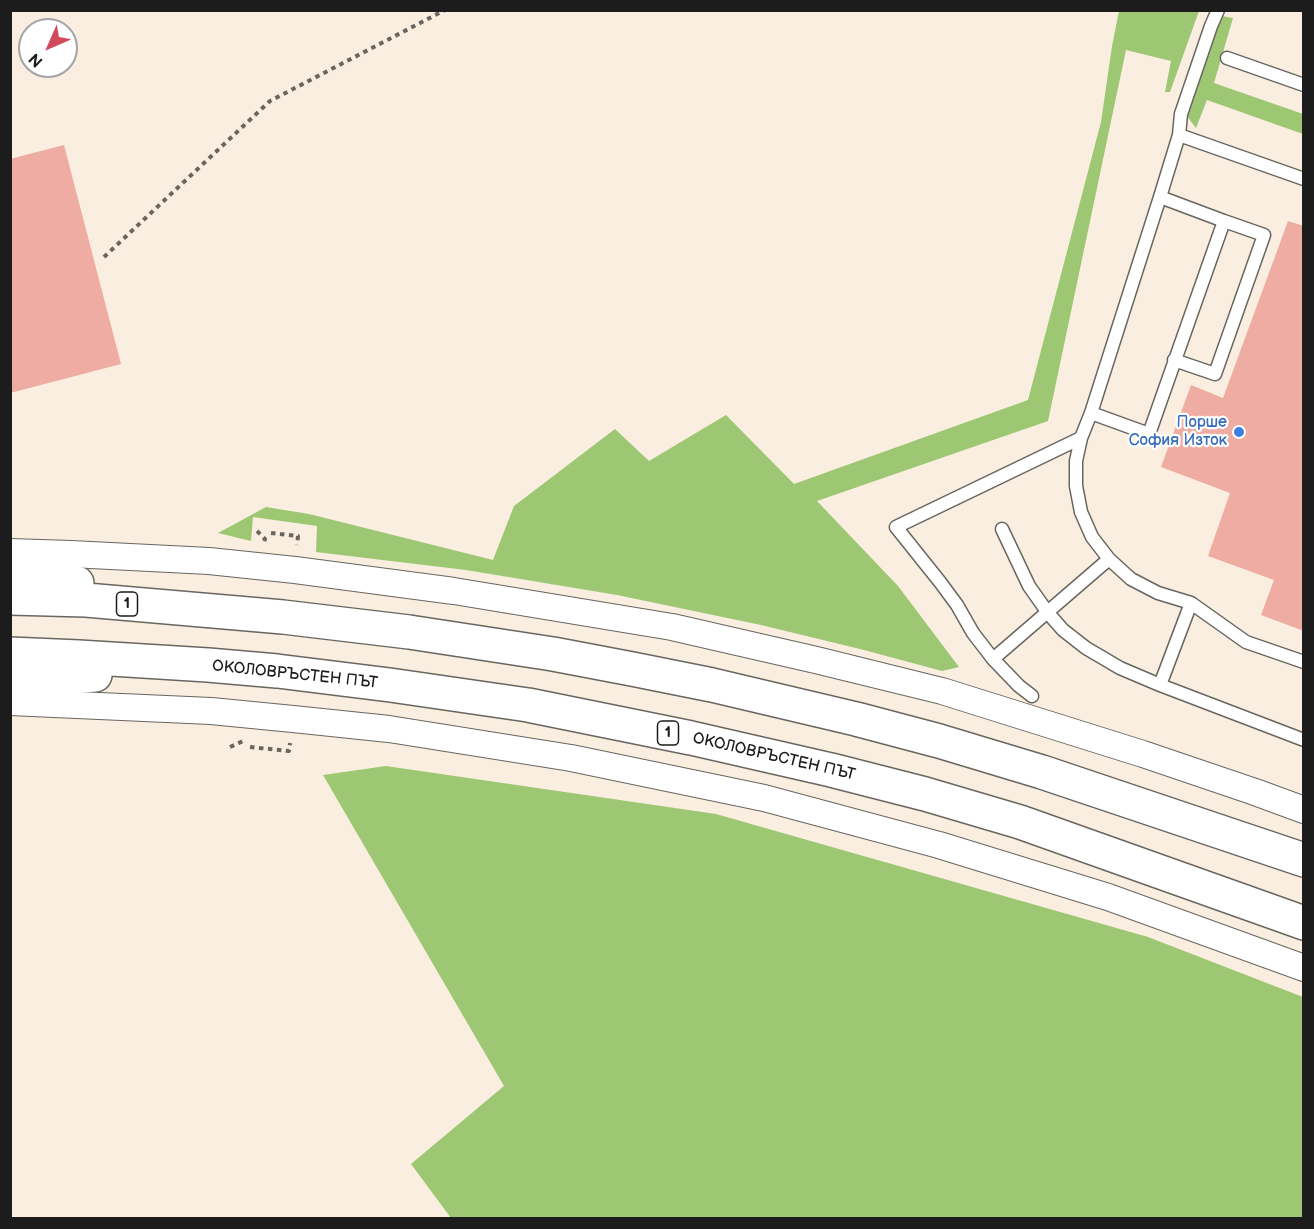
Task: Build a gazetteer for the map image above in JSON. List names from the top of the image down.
{
  "streets": {
    "highway": ["1", "ОКОЛОВРЪСТЕН ПЪТ"]
  },
  "places": ["Порше София Изток"],
  "north": "bottom left"
}
